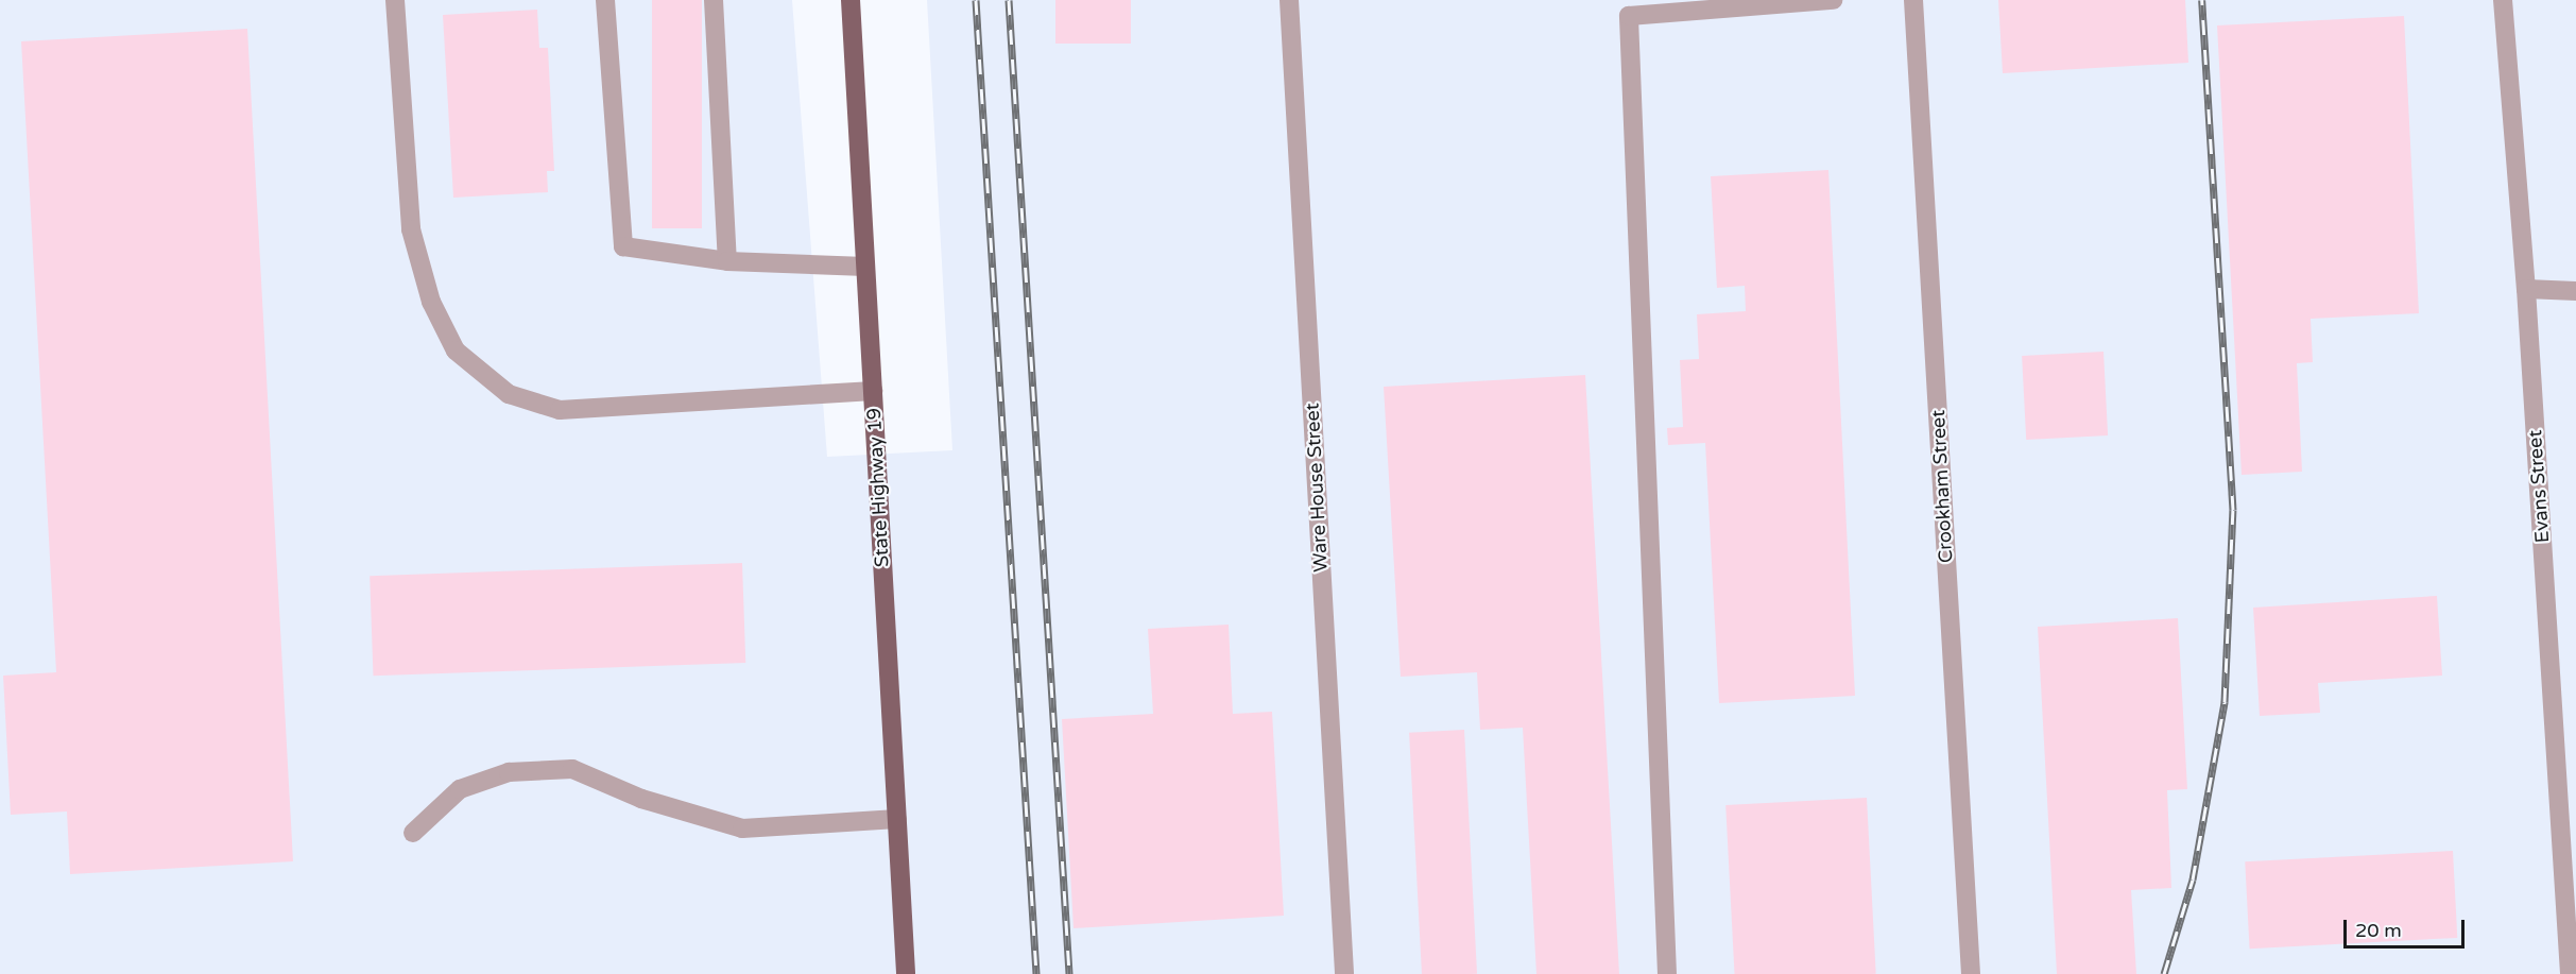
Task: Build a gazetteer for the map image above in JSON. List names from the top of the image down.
{
  "streets": {
    "main road": ["State Highway 19"],
    "street": ["Crookham Street", "Evans Street", "Ware House Street"]
  },
  "scale_bar": "20 m"
}
